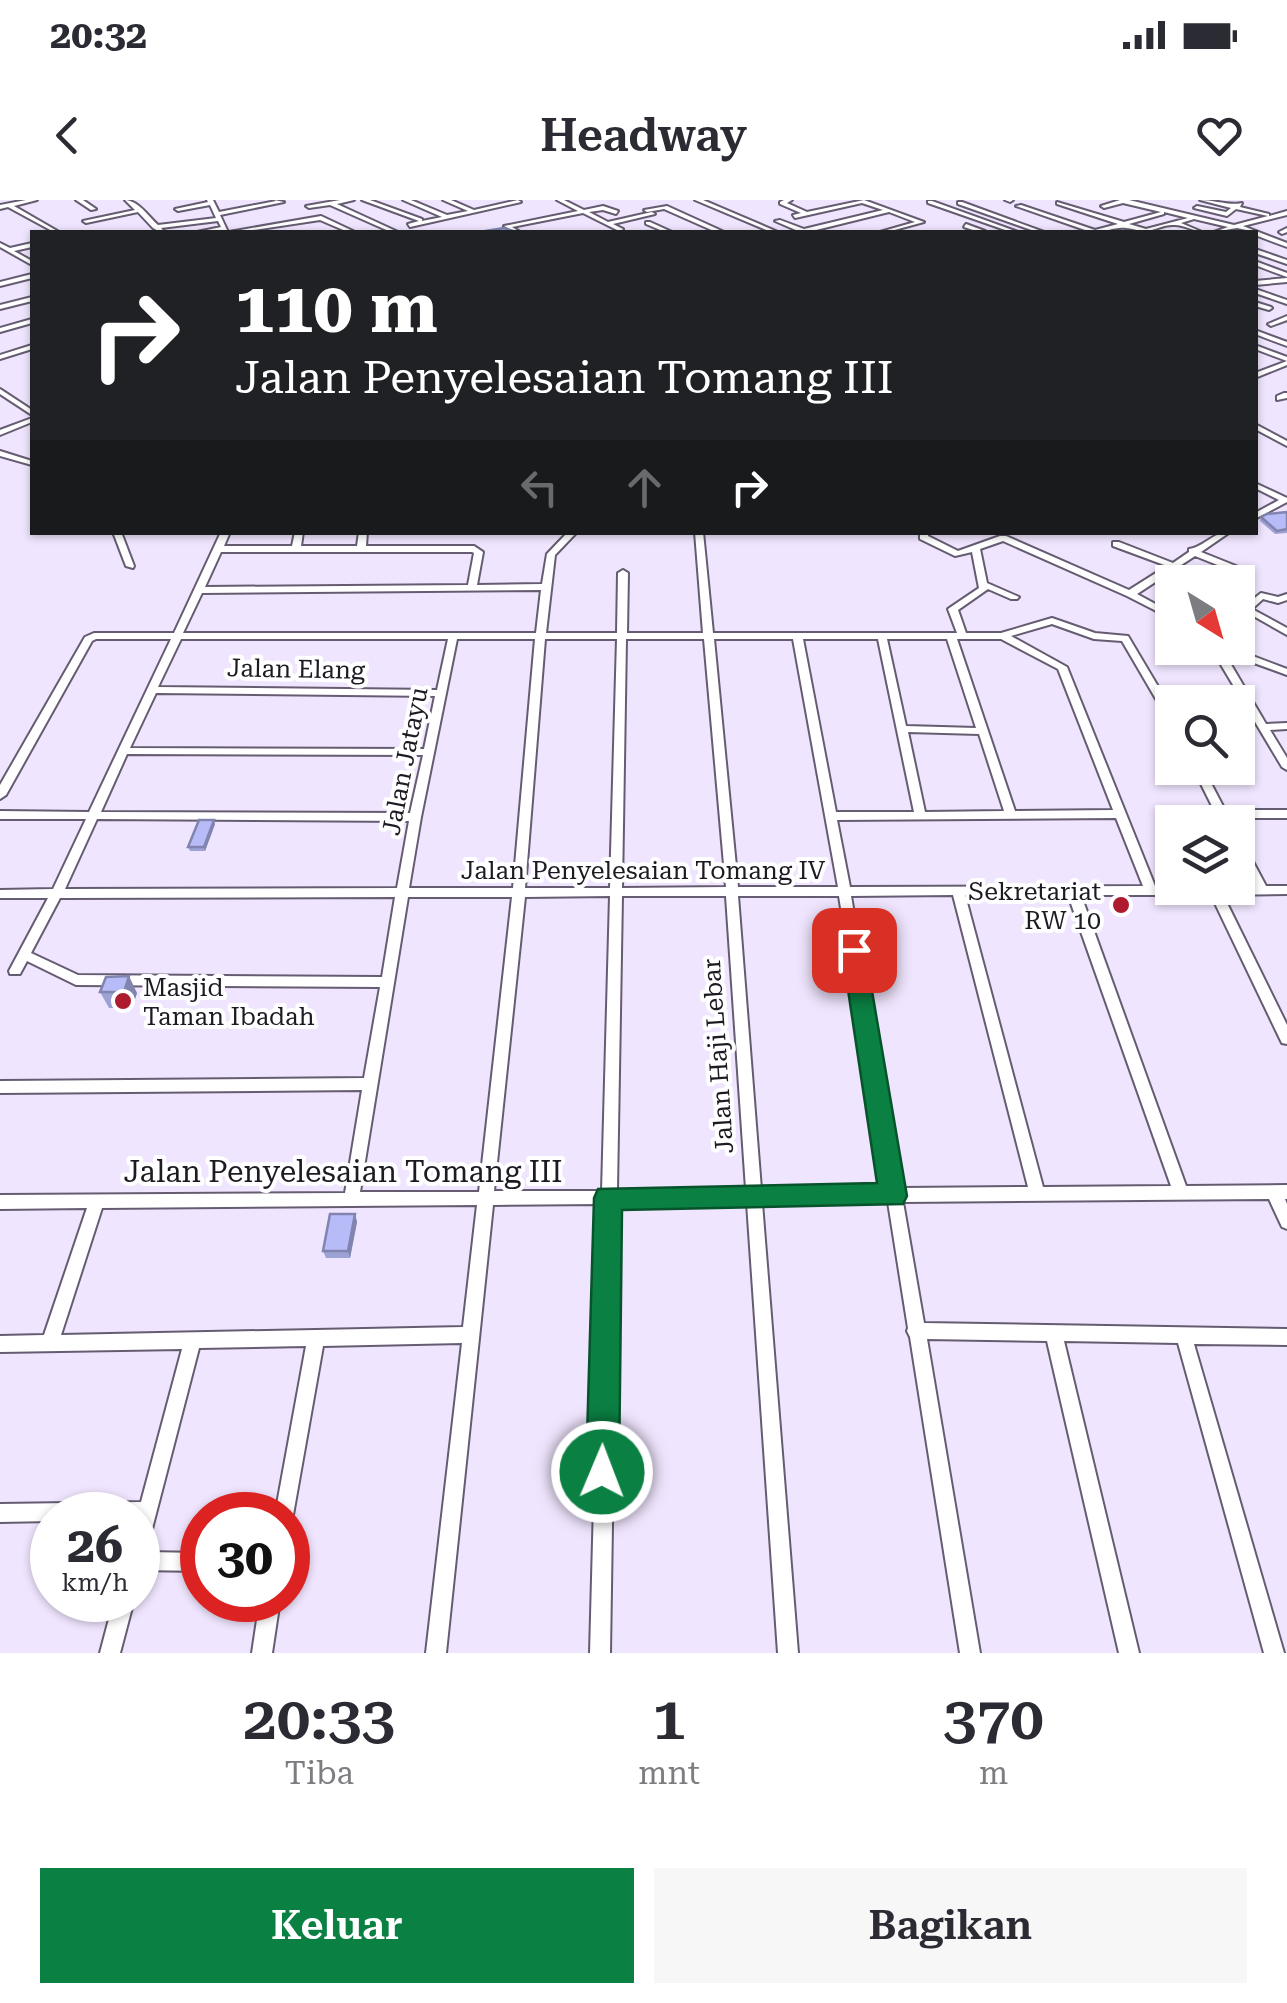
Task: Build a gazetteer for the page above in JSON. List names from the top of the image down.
{
  "streets": {
    "street": [
      "Jalan Elang",
      "Jalan Jatayu",
      "Jalan Penyelesaian Tomang IV",
      "Jalan Haji Lebar",
      "Jalan Penyelesaian Tomang III"
    ]
  },
  "crossings": [
    ["Jalan Elang", "Jalan Jatayu"],
    ["Jalan Jatayu", "Jalan Penyelesaian Tomang IV"],
    ["Jalan Jatayu", "Jalan Penyelesaian Tomang III"],
    ["Jalan Penyelesaian Tomang IV", "Jalan Haji Lebar"],
    ["Jalan Haji Lebar", "Jalan Penyelesaian Tomang III"]
  ],
  "places": ["Sekretariat RW 10", "Masjid Taman Ibadah"],
  "north": "bottom right",
  "page": {
    "status": "20:32",
    "header": "Headway",
    "turn": ["110 m", "Jalan Penyelesaian Tomang III"],
    "speed": "26 km/h",
    "limit": "30",
    "eta": [
      "20:33",
      "Tiba",
      "1",
      "mnt",
      "370",
      "m"
    ],
    "buttons": ["Keluar", "Bagikan"]
  }
}
